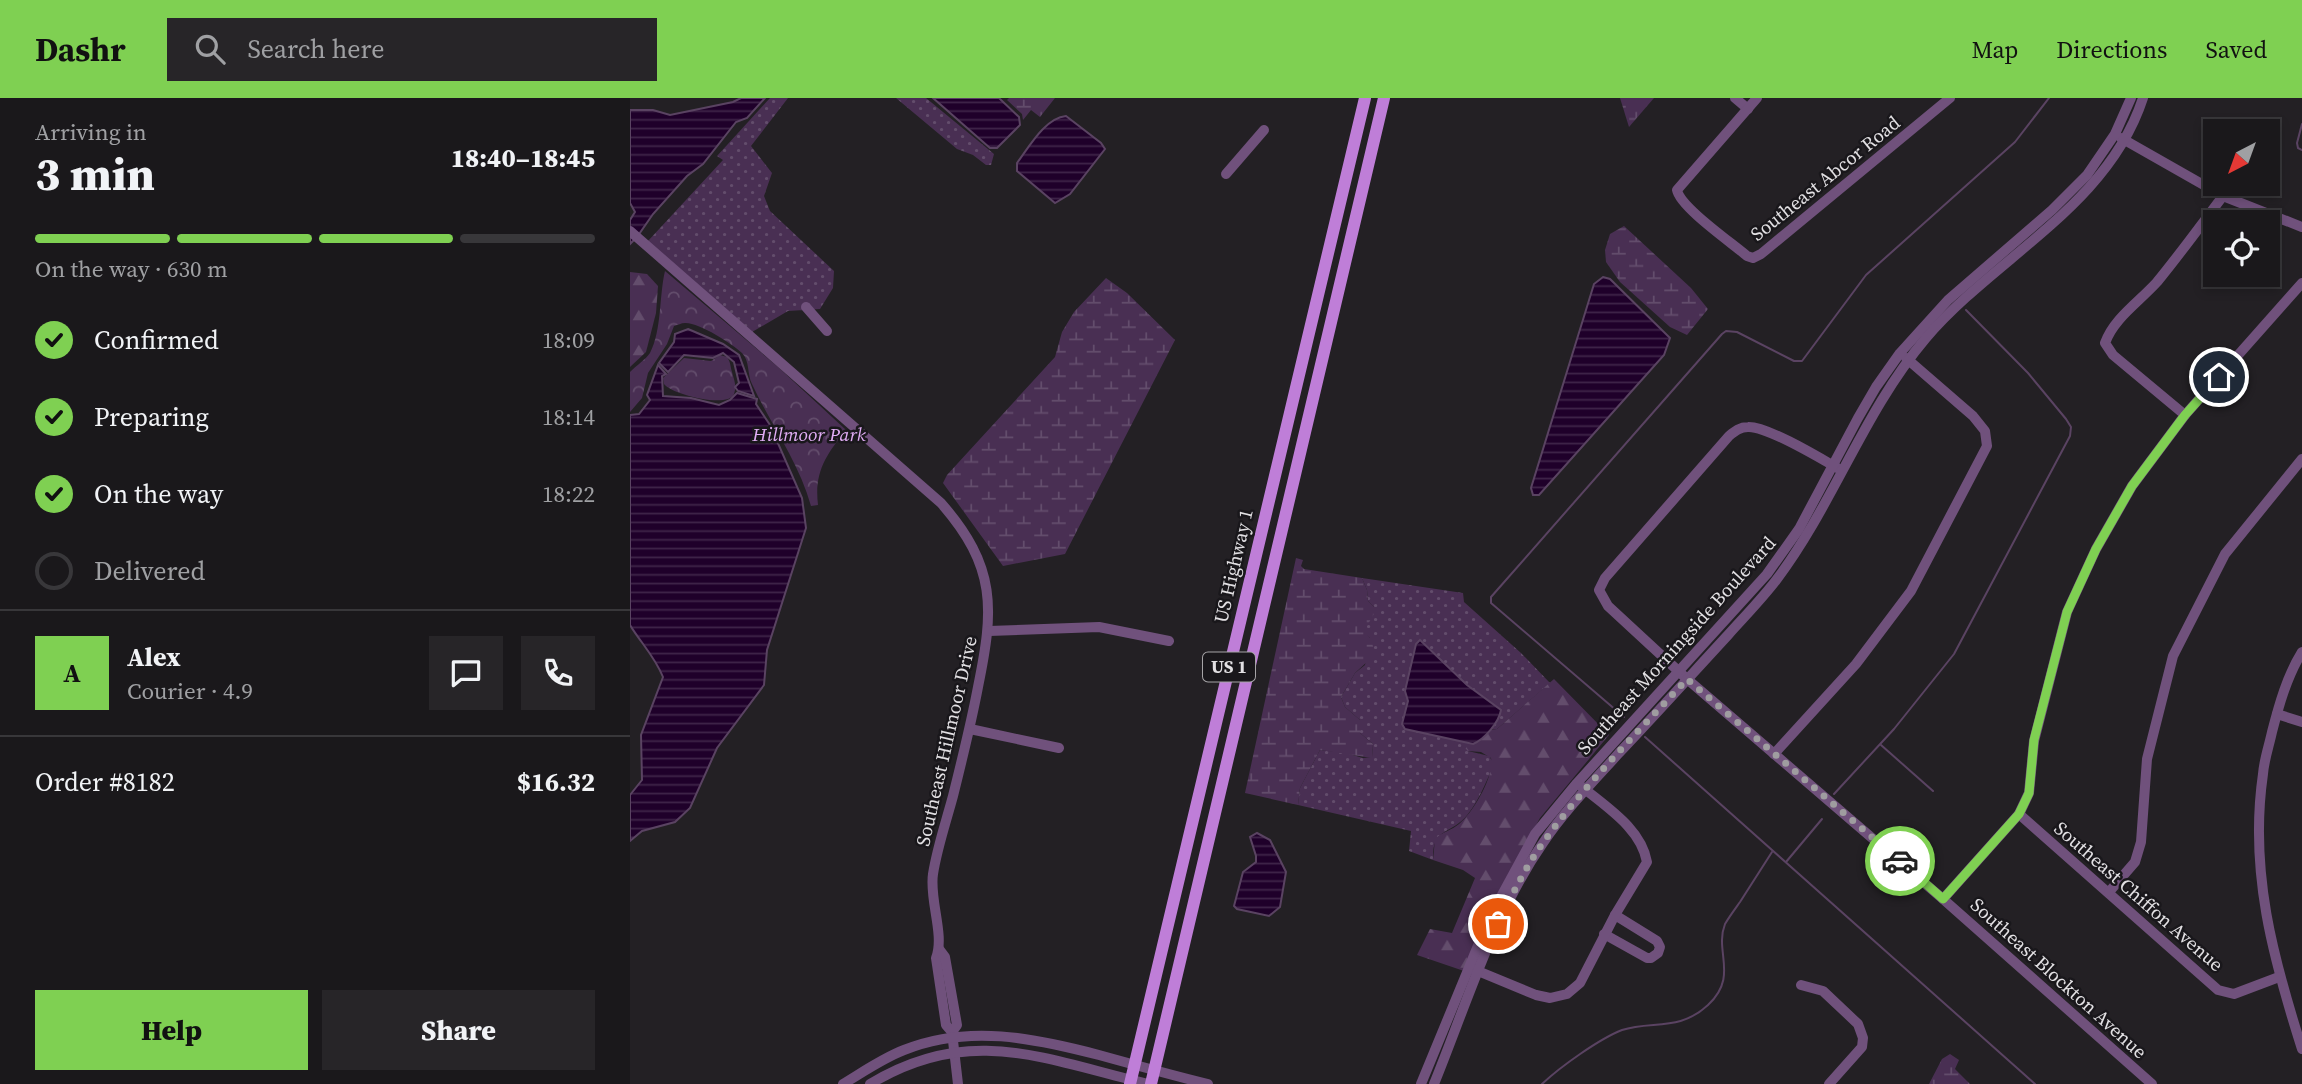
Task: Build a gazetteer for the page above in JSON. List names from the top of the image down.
{
  "streets": {
    "main road": ["US Highway 1", "US 1"],
    "street": [
      "Southeast Abcor Road",
      "Southeast Morningside Boulevard",
      "Southeast Hillmoor Drive",
      "Southeast Chiffon Avenue",
      "Southeast Blockton Avenue"
    ]
  },
  "crossings": [
    ["Southeast Morningside Boulevard", "Southeast Blockton Avenue"]
  ],
  "parks": ["Hillmoor Park"],
  "north": "bottom left",
  "page": {
    "header": "Dashr",
    "search": "Search here",
    "nav": ["Map", "Directions", "Saved"],
    "heading": ["3 min", "Arriving in", "18:40–18:45"],
    "panel": [
      "Alex",
      "Courier · 4.9",
      "Order #8182",
      "$16.32"
    ],
    "bar": "On the way · 630 m",
    "list": [
      ["Confirmed", "18:09"],
      ["Preparing", "18:14"],
      ["On the way", "18:22"],
      "Delivered"
    ],
    "round": "A",
    "buttons": ["Help", "Share"]
  }
}
